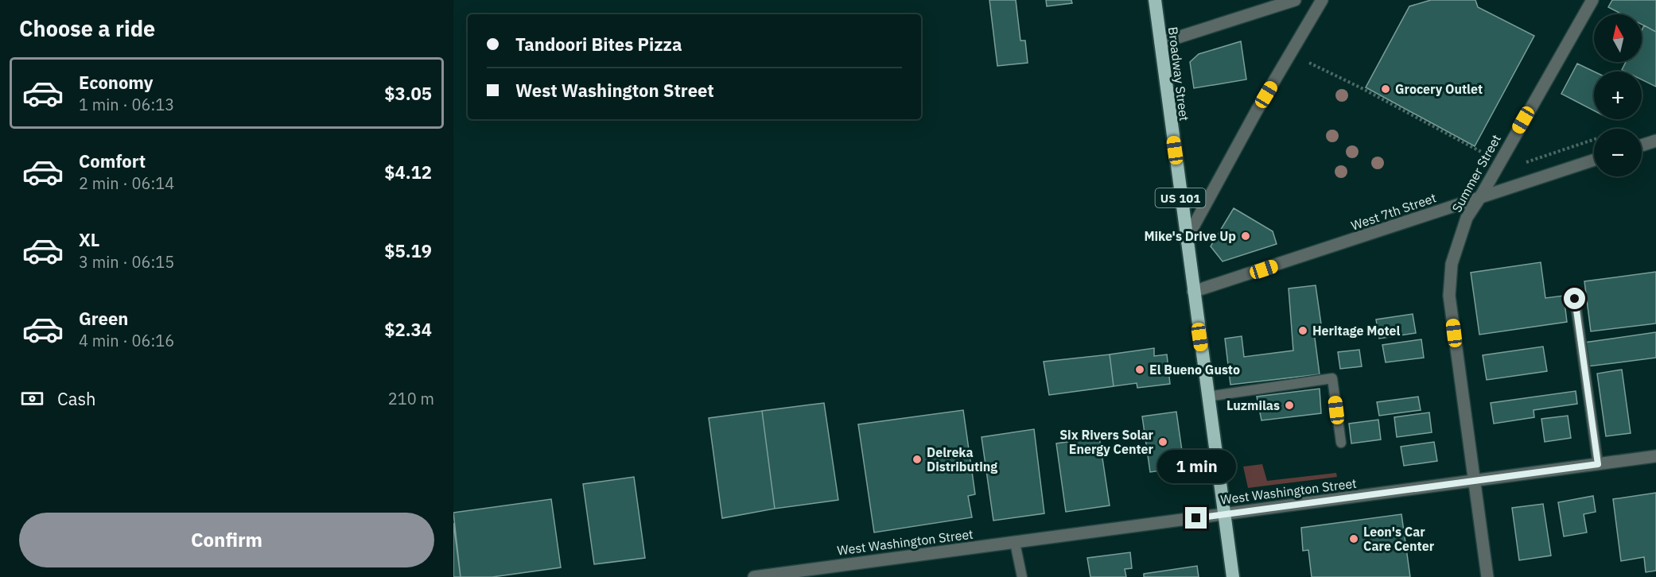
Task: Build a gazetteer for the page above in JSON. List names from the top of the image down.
{
  "streets": {
    "highway": ["Broadway Street", "US 101"],
    "street": ["Summer Street", "West 7th Street", "West Washington Street"]
  },
  "crossings": [
    ["Broadway Street", "West 7th Street"],
    ["Broadway Street", "West Washington Street"],
    ["Summer Street", "West 7th Street"],
    ["Summer Street", "West Washington Street"]
  ],
  "places": [
    "Grocery Outlet",
    "Mike's Drive Up",
    "Heritage Motel",
    "El Bueno Gusto",
    "Luzmilas",
    "Six Rivers Solar Energy Center",
    "Delreka Distributing",
    "Leon's Car Care Center"
  ],
  "north": "top",
  "page": {
    "heading": "Choose a ride",
    "map_buttons": ["+", "−"],
    "banner": ["Tandoori Bites Pizza", "West Washington Street"],
    "list": [
      {
        "name": "Economy",
        "note": "1 min · 06:13",
        "value": "$3.05"
      },
      {
        "name": "Comfort",
        "note": "2 min · 06:14",
        "value": "$4.12"
      },
      {
        "name": "XL",
        "note": "3 min · 06:15",
        "value": "$5.19"
      },
      {
        "name": "Green",
        "note": "4 min · 06:16",
        "value": "$2.34"
      }
    ],
    "pay": ["Cash", "210 m"],
    "bubble": "1 min",
    "buttons": "Confirm"
  }
}
